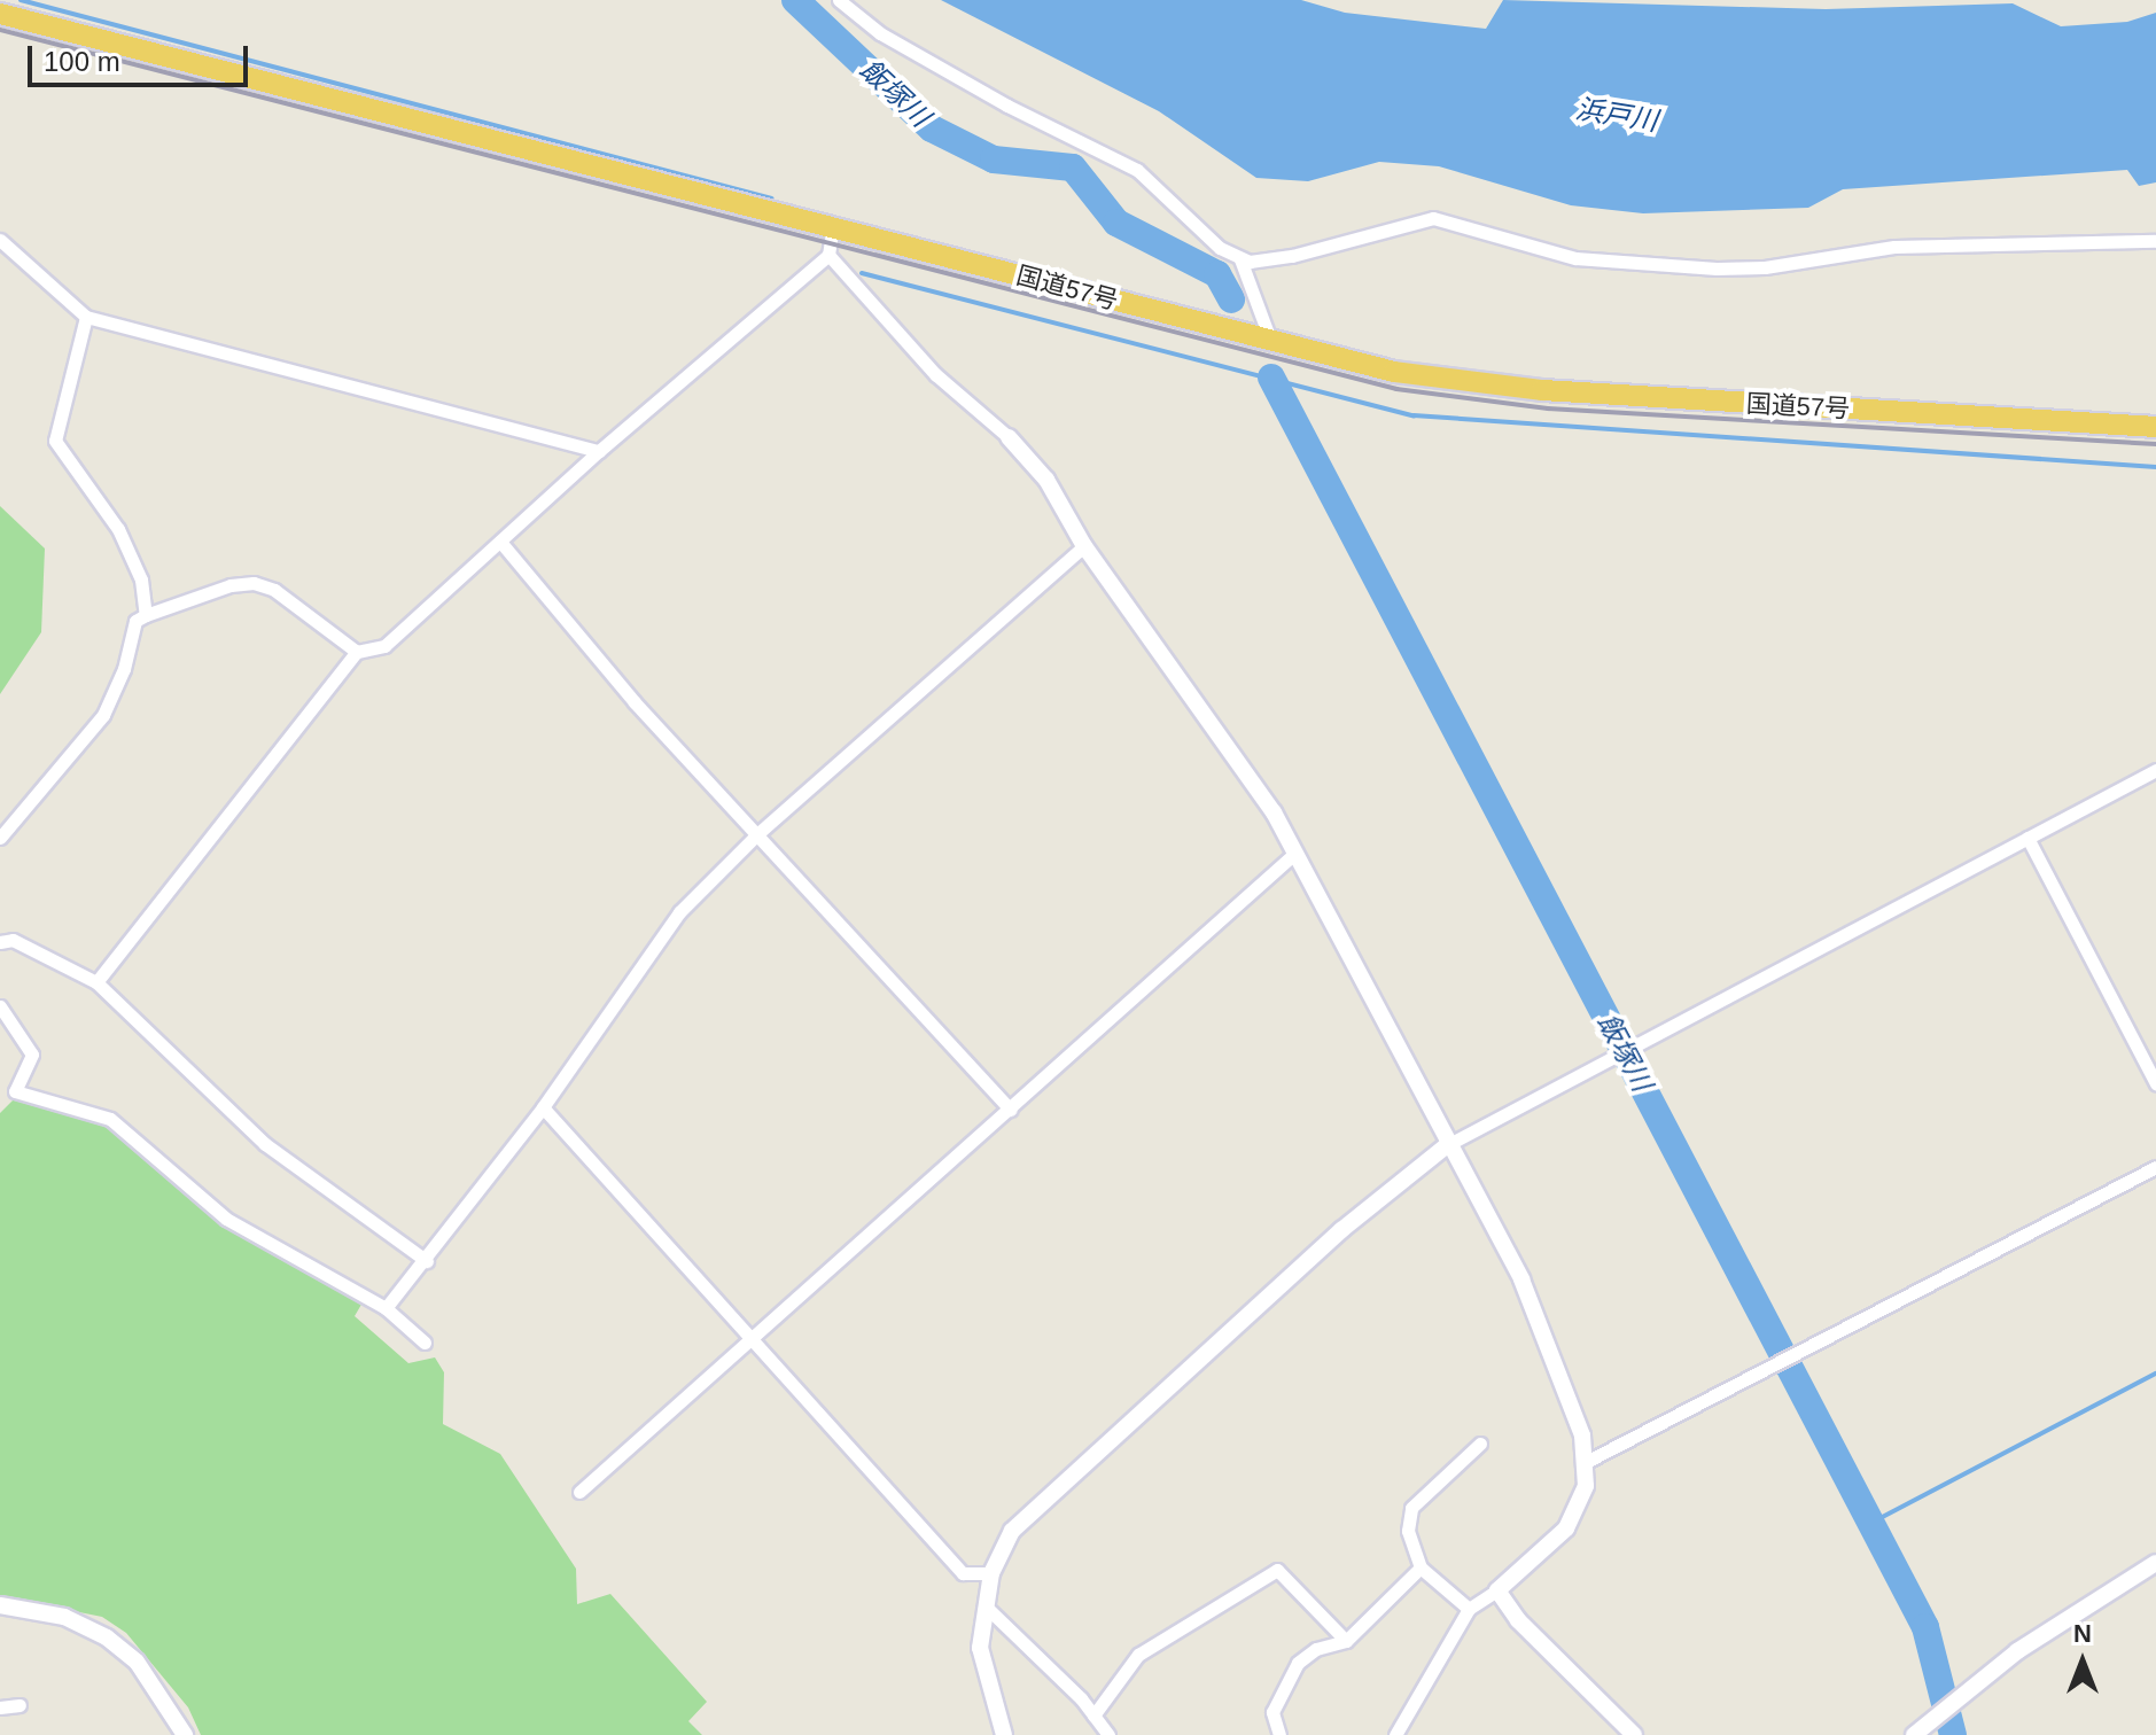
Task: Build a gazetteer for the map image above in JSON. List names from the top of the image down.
{
  "streets": {
    "highway": ["国道57号"]
  },
  "water": ["飯塚川", "浜戸川"],
  "scale_bar": "100 m",
  "north": "top"
}
